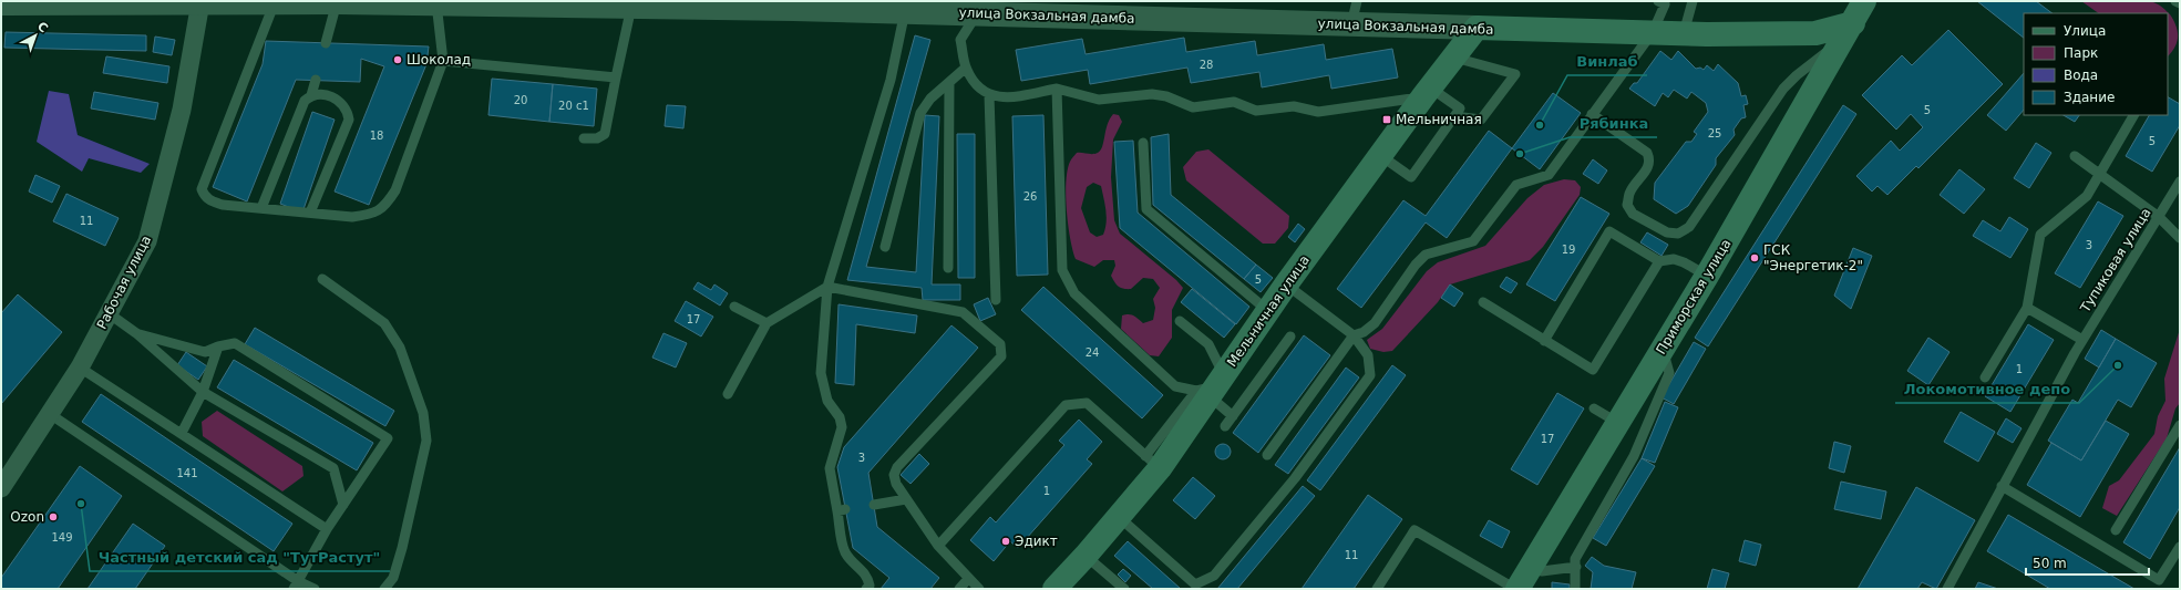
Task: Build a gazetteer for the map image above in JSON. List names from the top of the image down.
{
  "streets": {
    "main road": ["улица Вокзальная дамба", "Приморская улица", "Мельничная улица"],
    "street": ["Рабочая улица"],
    "lane": ["Тупиковая улица"]
  },
  "crossings": [
    ["улица Вокзальная дамба", "Рабочая улица"],
    ["улица Вокзальная дамба", "Приморская улица"],
    ["улица Вокзальная дамба", "Мельничная улица"]
  ],
  "places": {
    "other": [
      "Шоколад",
      "Винлаб",
      "Рябинка",
      "ГСК \"Энергетик-2\"",
      "Локомотивное депо",
      "Частный детский сад \"ТутРастут\"",
      "Ozon",
      "Эдикт"
    ],
    "transit": ["Мельничная"]
  },
  "house_numbers": [
    "28",
    "20",
    "20 с1",
    "5",
    "25",
    "18",
    "5",
    "26",
    "11",
    "3",
    "19",
    "5",
    "17",
    "24",
    "1",
    "17",
    "3",
    "141",
    "1",
    "149",
    "11"
  ],
  "legend": [
    "Улица",
    "Парк",
    "Вода",
    "Здание"
  ],
  "scale_bar": "50 m",
  "north": "top right"
}
